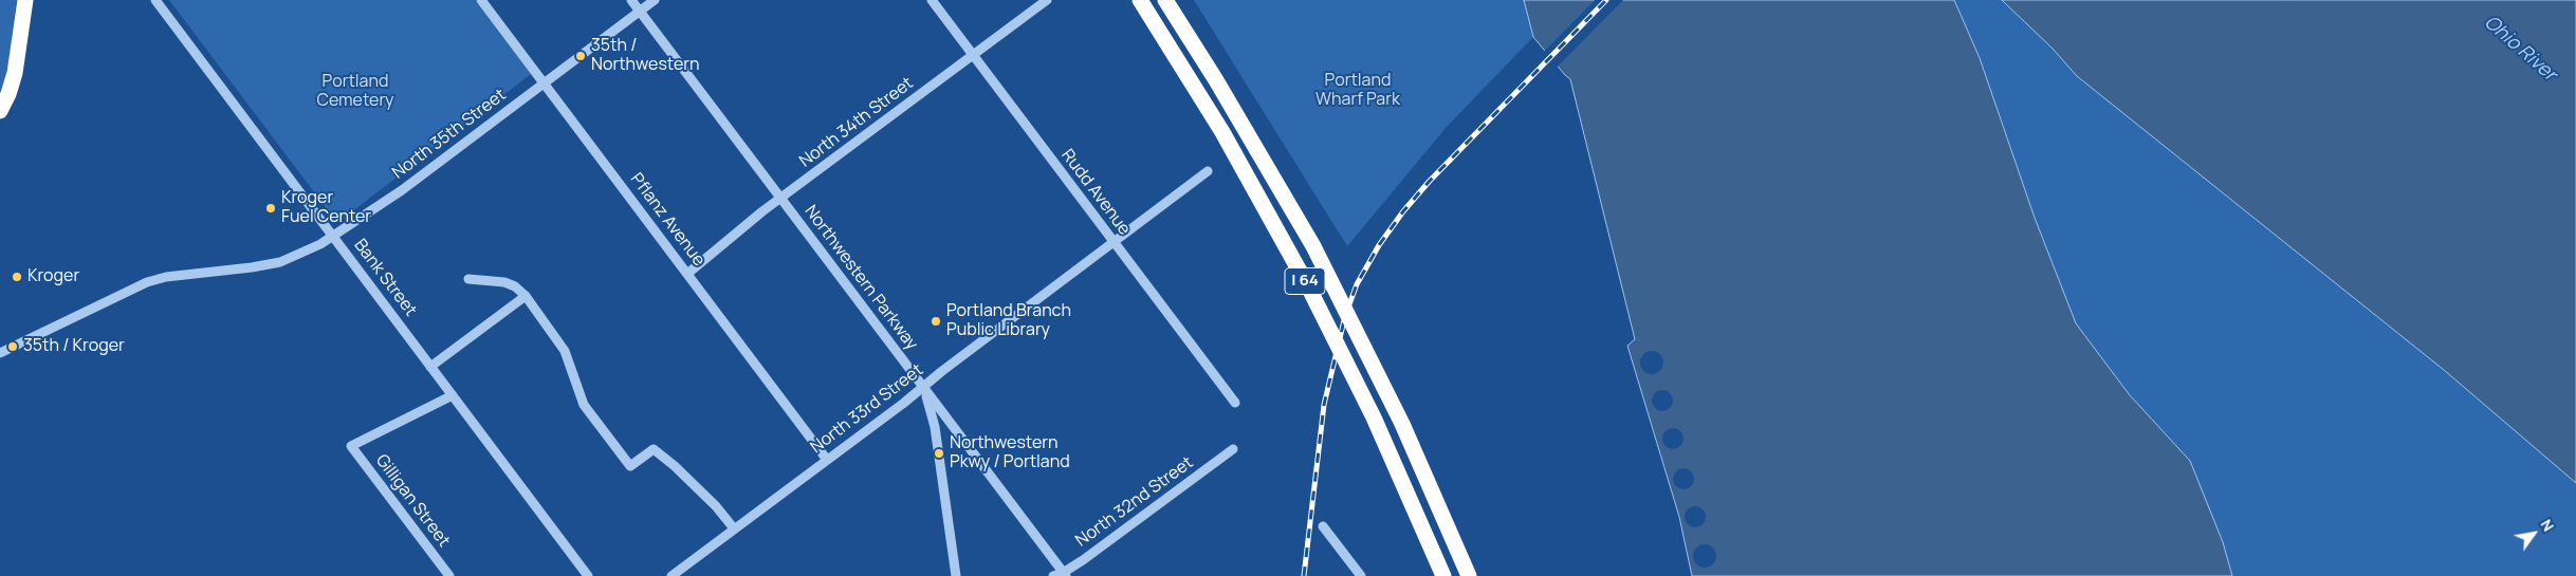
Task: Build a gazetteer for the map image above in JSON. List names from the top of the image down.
{
  "streets": {
    "highway": ["I 64"],
    "street": [
      "North 34th Street",
      "North 35th Street",
      "Rudd Avenue",
      "Pflanz Avenue",
      "Bank Street",
      "Northwestern Parkway",
      "North 33rd Street",
      "Gilligan Street",
      "North 32nd Street"
    ]
  },
  "crossings": [
    ["North 34th Street", "Rudd Avenue"],
    ["North 34th Street", "Pflanz Avenue"],
    ["North 34th Street", "Northwestern Parkway"],
    ["North 35th Street", "Pflanz Avenue"],
    ["North 35th Street", "Bank Street"],
    ["North 35th Street", "Northwestern Parkway"],
    ["Rudd Avenue", "North 33rd Street"],
    ["Pflanz Avenue", "North 33rd Street"],
    ["Bank Street", "Gilligan Street"],
    ["Northwestern Parkway", "North 33rd Street"],
    ["Northwestern Parkway", "North 32nd Street"]
  ],
  "water": ["Ohio River"],
  "parks": ["Portland Wharf Park", "Portland Cemetery"],
  "places": [
    "35th / Northwestern",
    "Kroger Fuel Center",
    "Kroger",
    "Portland Branch Public Library",
    "35th / Kroger",
    "Northwestern Pkwy / Portland"
  ],
  "north": "top right"
}
